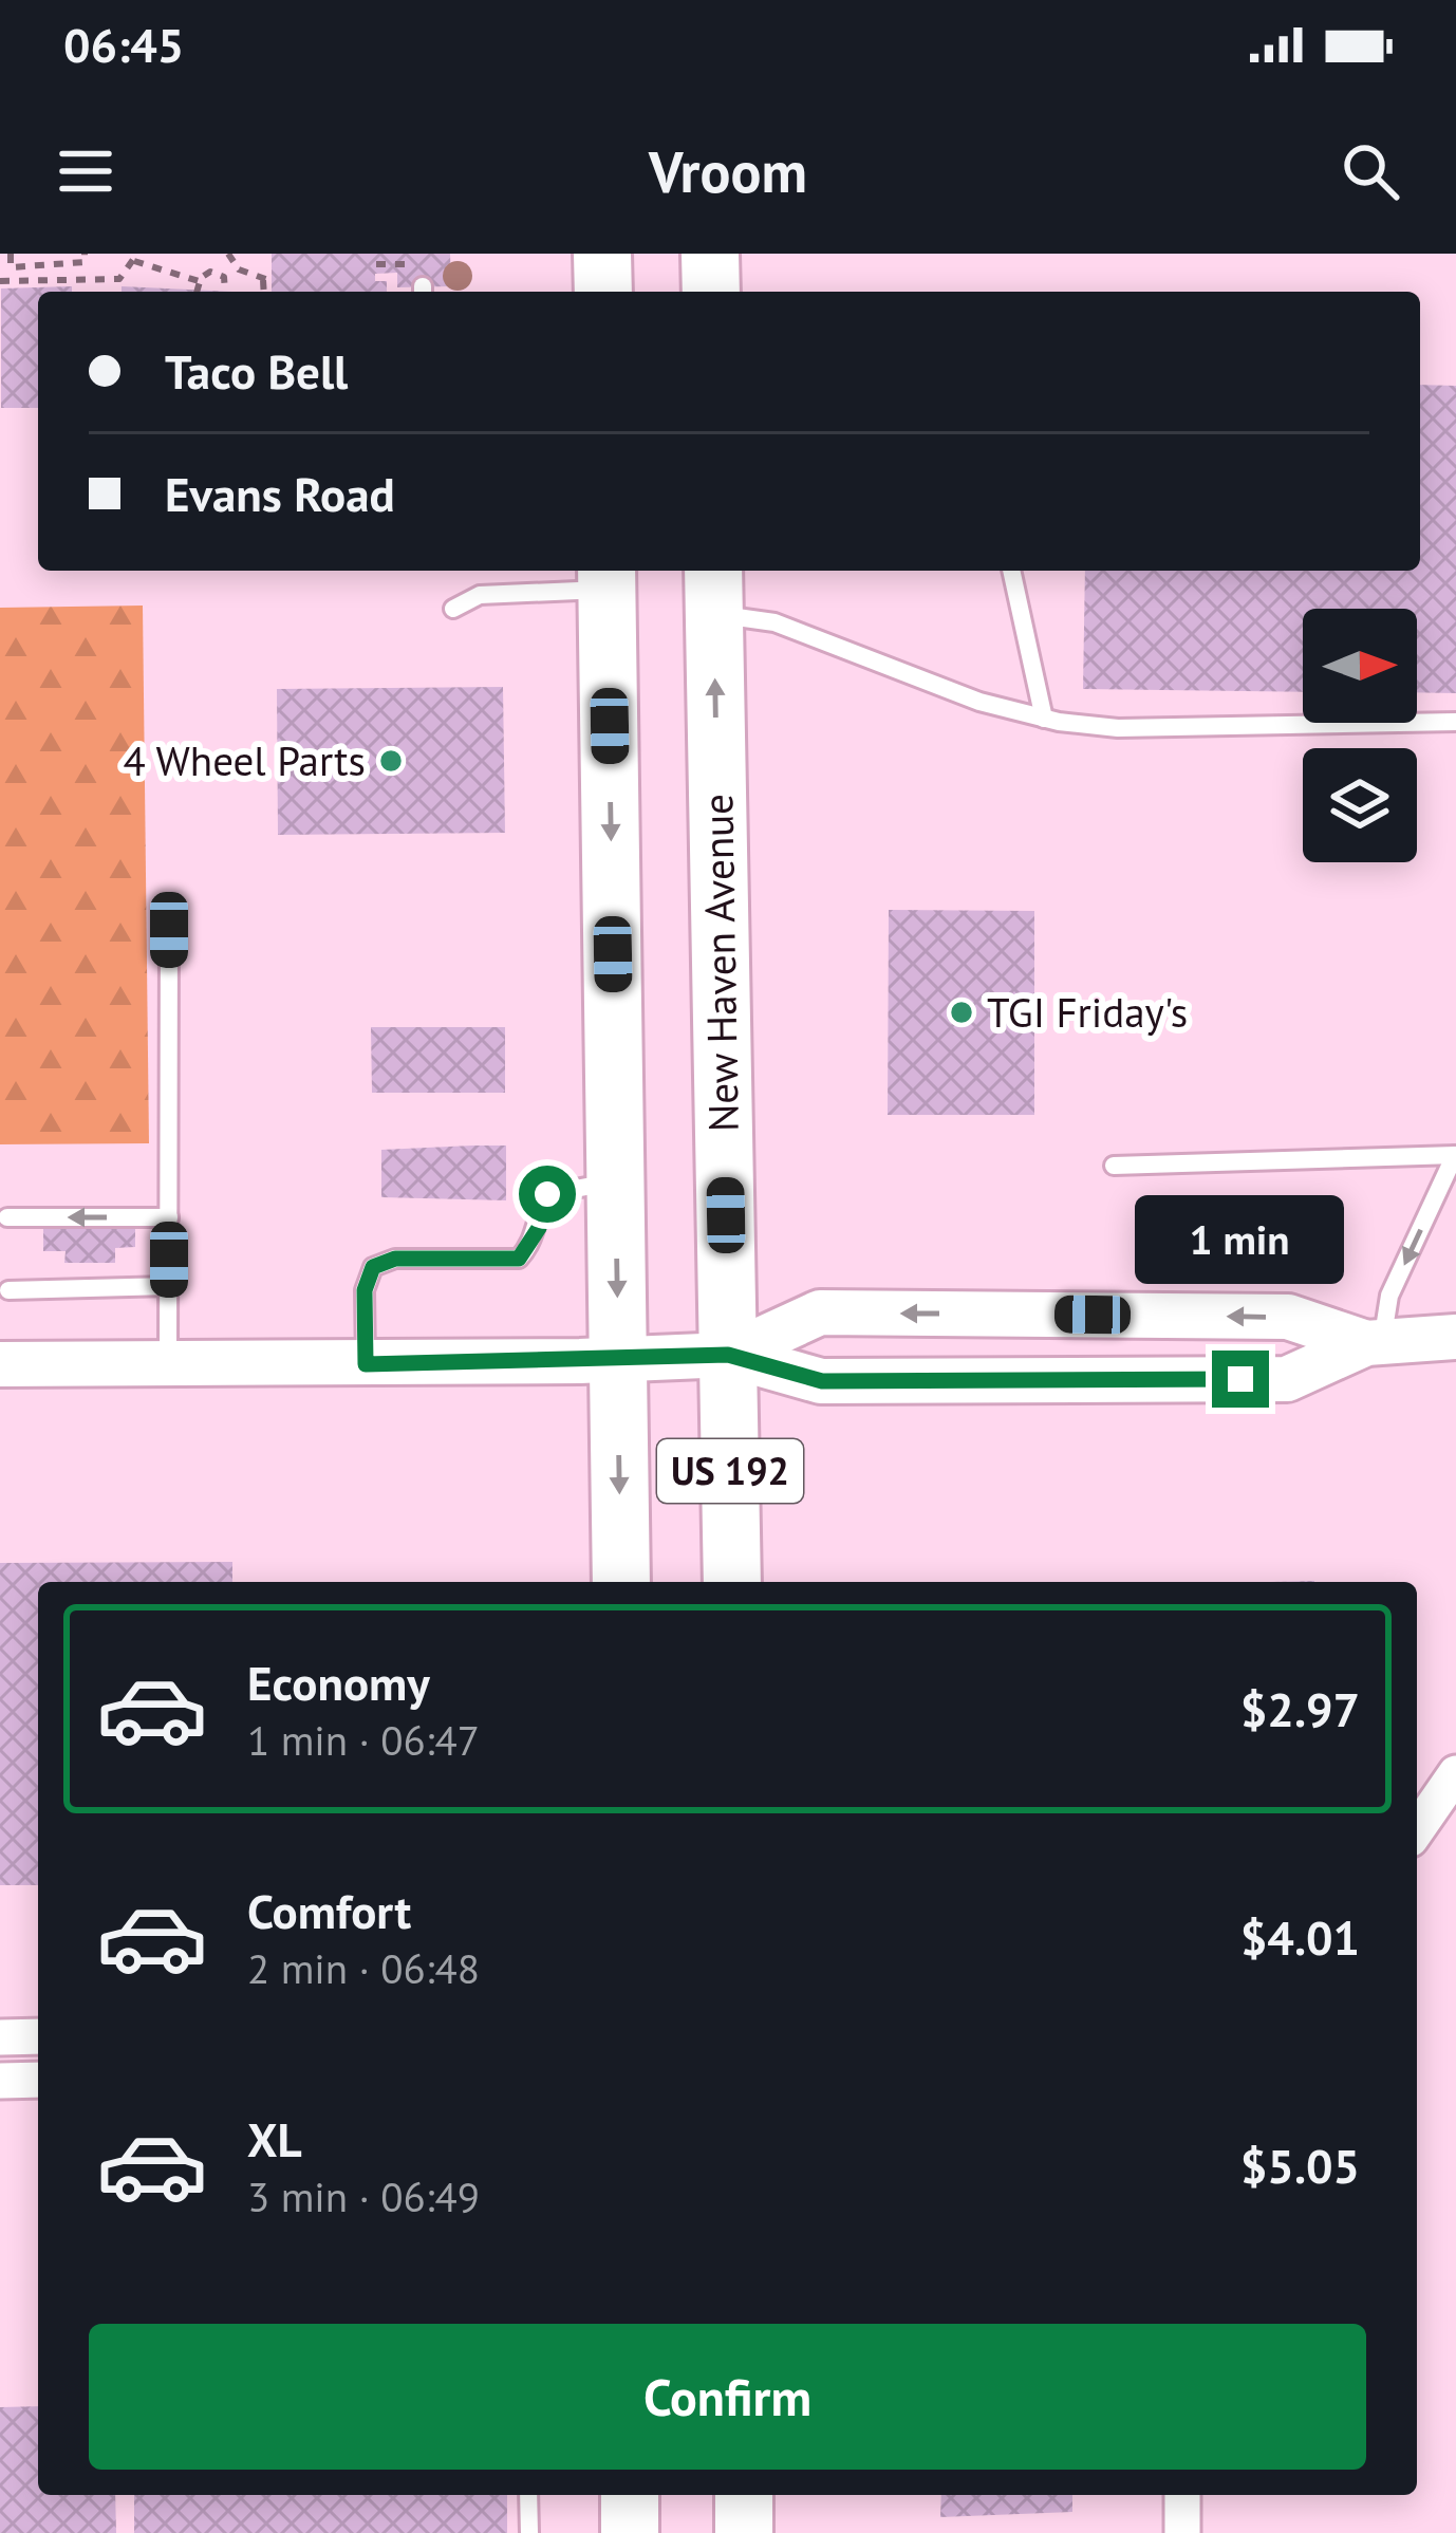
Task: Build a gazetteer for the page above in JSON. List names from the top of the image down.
{
  "streets": {
    "main road": ["New Haven Avenue", "US 192"]
  },
  "places": ["4 Wheel Parts", "TGI Friday's"],
  "north": "right",
  "page": {
    "status": "06:45",
    "header": "Vroom",
    "banner": ["Taco Bell", "Evans Road"],
    "bubble": "1 min",
    "list": [
      {
        "name": "Economy",
        "note": "1 min · 06:47",
        "value": "$2.97"
      },
      {
        "name": "Comfort",
        "note": "2 min · 06:48",
        "value": "$4.01"
      },
      {
        "name": "XL",
        "note": "3 min · 06:49",
        "value": "$5.05"
      }
    ],
    "buttons": "Confirm"
  }
}
